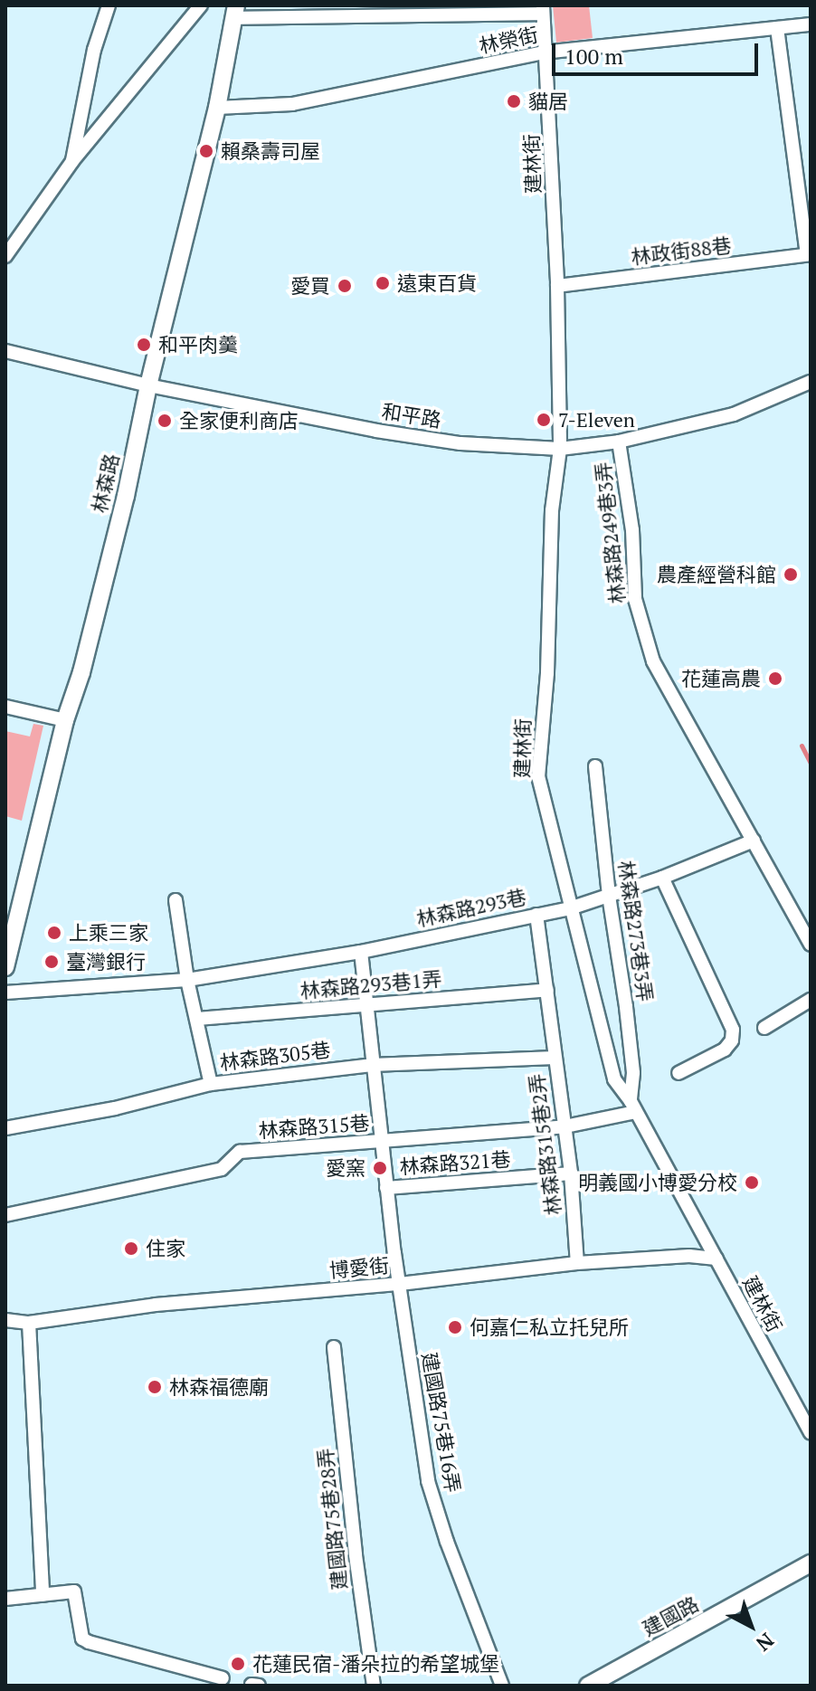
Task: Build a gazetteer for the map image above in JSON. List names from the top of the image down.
{
  "streets": {
    "street": [
      "林榮街",
      "建林街",
      "林政街88巷",
      "和平路",
      "林森路",
      "林森路249巷3弄",
      "林森路293巷",
      "林森路273巷3弄",
      "林森路293巷1弄",
      "林森路305巷",
      "林森路315巷",
      "林森路315巷2弄",
      "林森路321巷",
      "博愛街",
      "建國路75巷16弄",
      "建國路75巷28弄",
      "建國路"
    ]
  },
  "crossings": [
    ["林榮街", "建林街"],
    ["林榮街", "林森路"],
    ["建林街", "林政街88巷"],
    ["建林街", "和平路"],
    ["建林街", "林森路293巷"],
    ["建林街", "林森路273巷3弄"],
    ["建林街", "林森路315巷"],
    ["建林街", "博愛街"],
    ["和平路", "林森路"],
    ["和平路", "林森路249巷3弄"],
    ["林森路249巷3弄", "林森路293巷"],
    ["林森路293巷", "林森路273巷3弄"],
    ["林森路293巷", "林森路315巷2弄"],
    ["林森路293巷", "林森路321巷"],
    ["林森路273巷3弄", "林森路315巷"],
    ["林森路293巷1弄", "林森路315巷2弄"],
    ["林森路293巷1弄", "林森路321巷"],
    ["林森路305巷", "林森路315巷2弄"],
    ["林森路305巷", "林森路321巷"],
    ["林森路315巷", "林森路315巷2弄"],
    ["林森路315巷", "林森路321巷"],
    ["林森路315巷2弄", "林森路321巷"],
    ["林森路315巷2弄", "博愛街"],
    ["林森路321巷", "博愛街"],
    ["林森路321巷", "建國路75巷16弄"],
    ["博愛街", "建國路75巷16弄"]
  ],
  "places": [
    "貓居",
    "賴桑壽司屋",
    "遠東百貨",
    "愛買",
    "和平肉羹",
    "7-Eleven",
    "全家便利商店",
    "農產經營科館",
    "花蓮高農",
    "上乘三家",
    "臺灣銀行",
    "愛窯",
    "明義國小博愛分校",
    "住家",
    "何嘉仁私立托兒所",
    "林森福德廟",
    "花蓮民宿-潘朵拉的希望城堡"
  ],
  "scale_bar": "100 m",
  "north": "bottom right"
}
